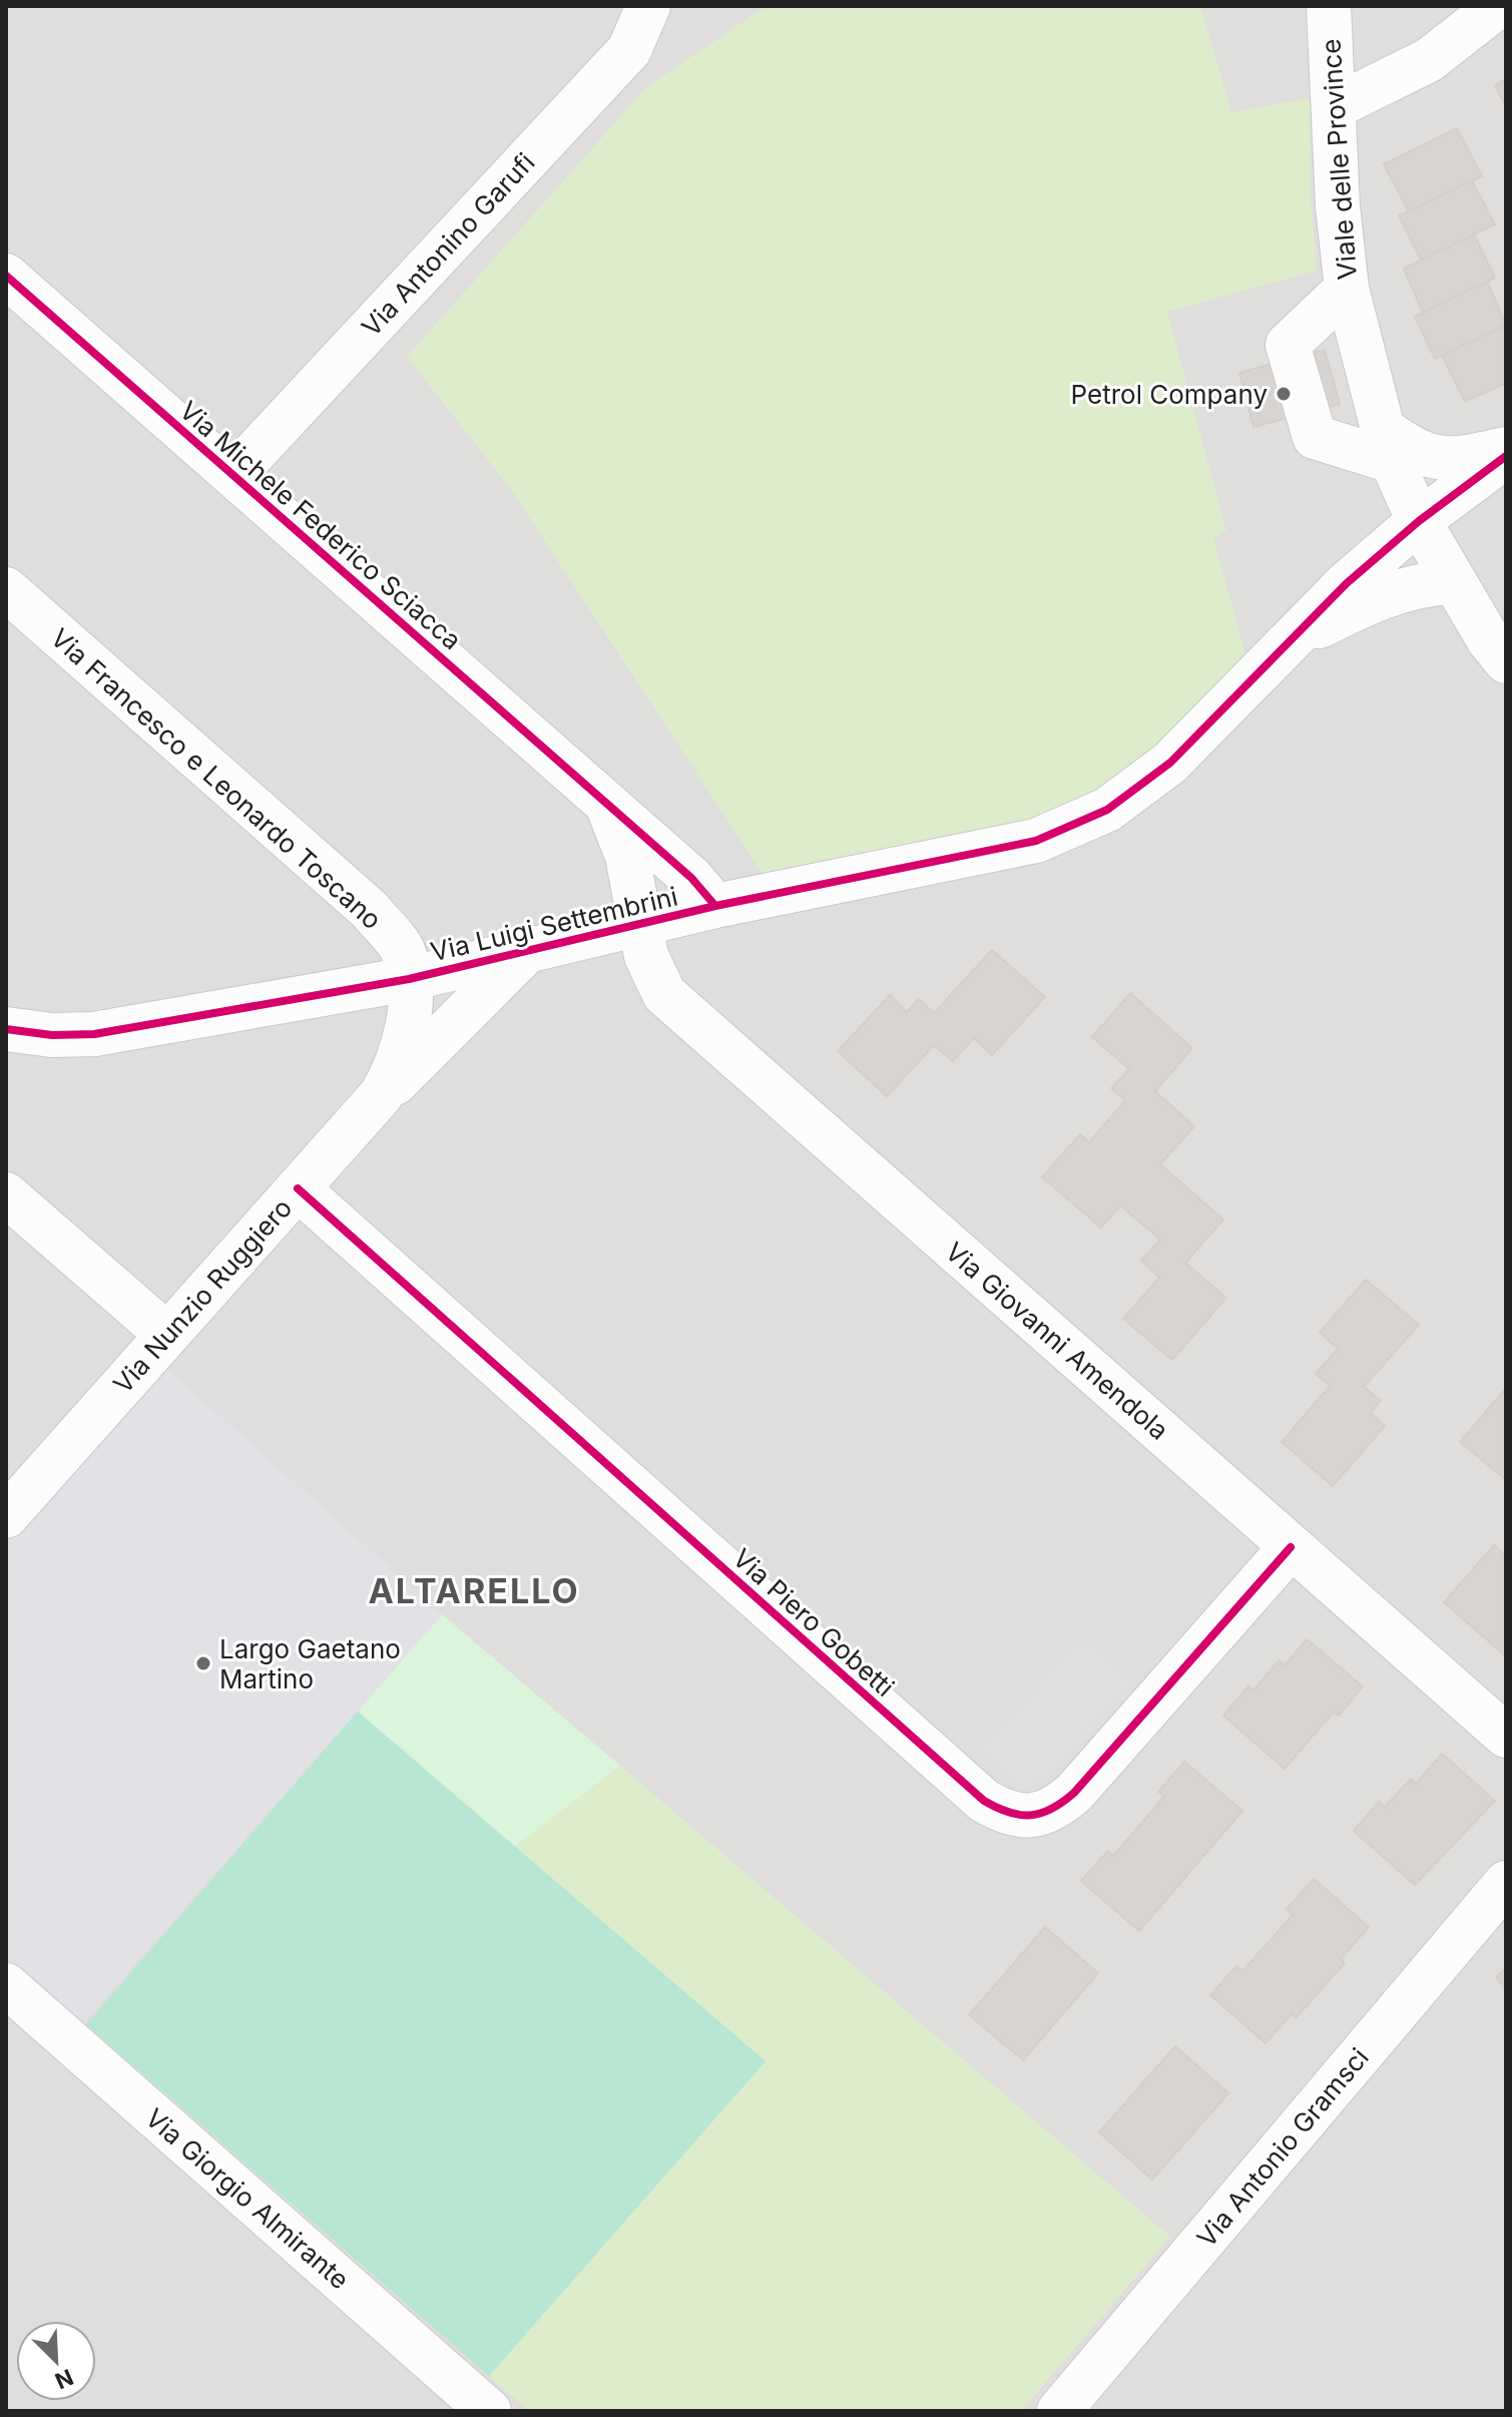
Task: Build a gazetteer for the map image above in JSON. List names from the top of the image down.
{
  "streets": {
    "street": [
      "Viale delle Province",
      "Via Antonino Garufi",
      "Via Michele Federico Sciacca",
      "Via Francesco e Leonardo Toscano",
      "Via Luigi Settembrini",
      "Via Nunzio Ruggiero",
      "Via Giovanni Amendola",
      "Via Piero Gobetti",
      "Via Antonio Gramsci",
      "Via Giorgio Almirante"
    ]
  },
  "crossings": [
    ["Viale delle Province", "Via Luigi Settembrini"],
    ["Via Antonino Garufi", "Via Michele Federico Sciacca"],
    ["Via Michele Federico Sciacca", "Via Luigi Settembrini"],
    ["Via Michele Federico Sciacca", "Via Giovanni Amendola"],
    ["Via Francesco e Leonardo Toscano", "Via Luigi Settembrini"],
    ["Via Francesco e Leonardo Toscano", "Via Nunzio Ruggiero"],
    ["Via Luigi Settembrini", "Via Nunzio Ruggiero"],
    ["Via Luigi Settembrini", "Via Giovanni Amendola"],
    ["Via Nunzio Ruggiero", "Via Piero Gobetti"],
    ["Via Giovanni Amendola", "Via Piero Gobetti"]
  ],
  "districts": ["ALTARELLO"],
  "places": ["Petrol Company", "Largo Gaetano Martino"],
  "north": "bottom right"
}
